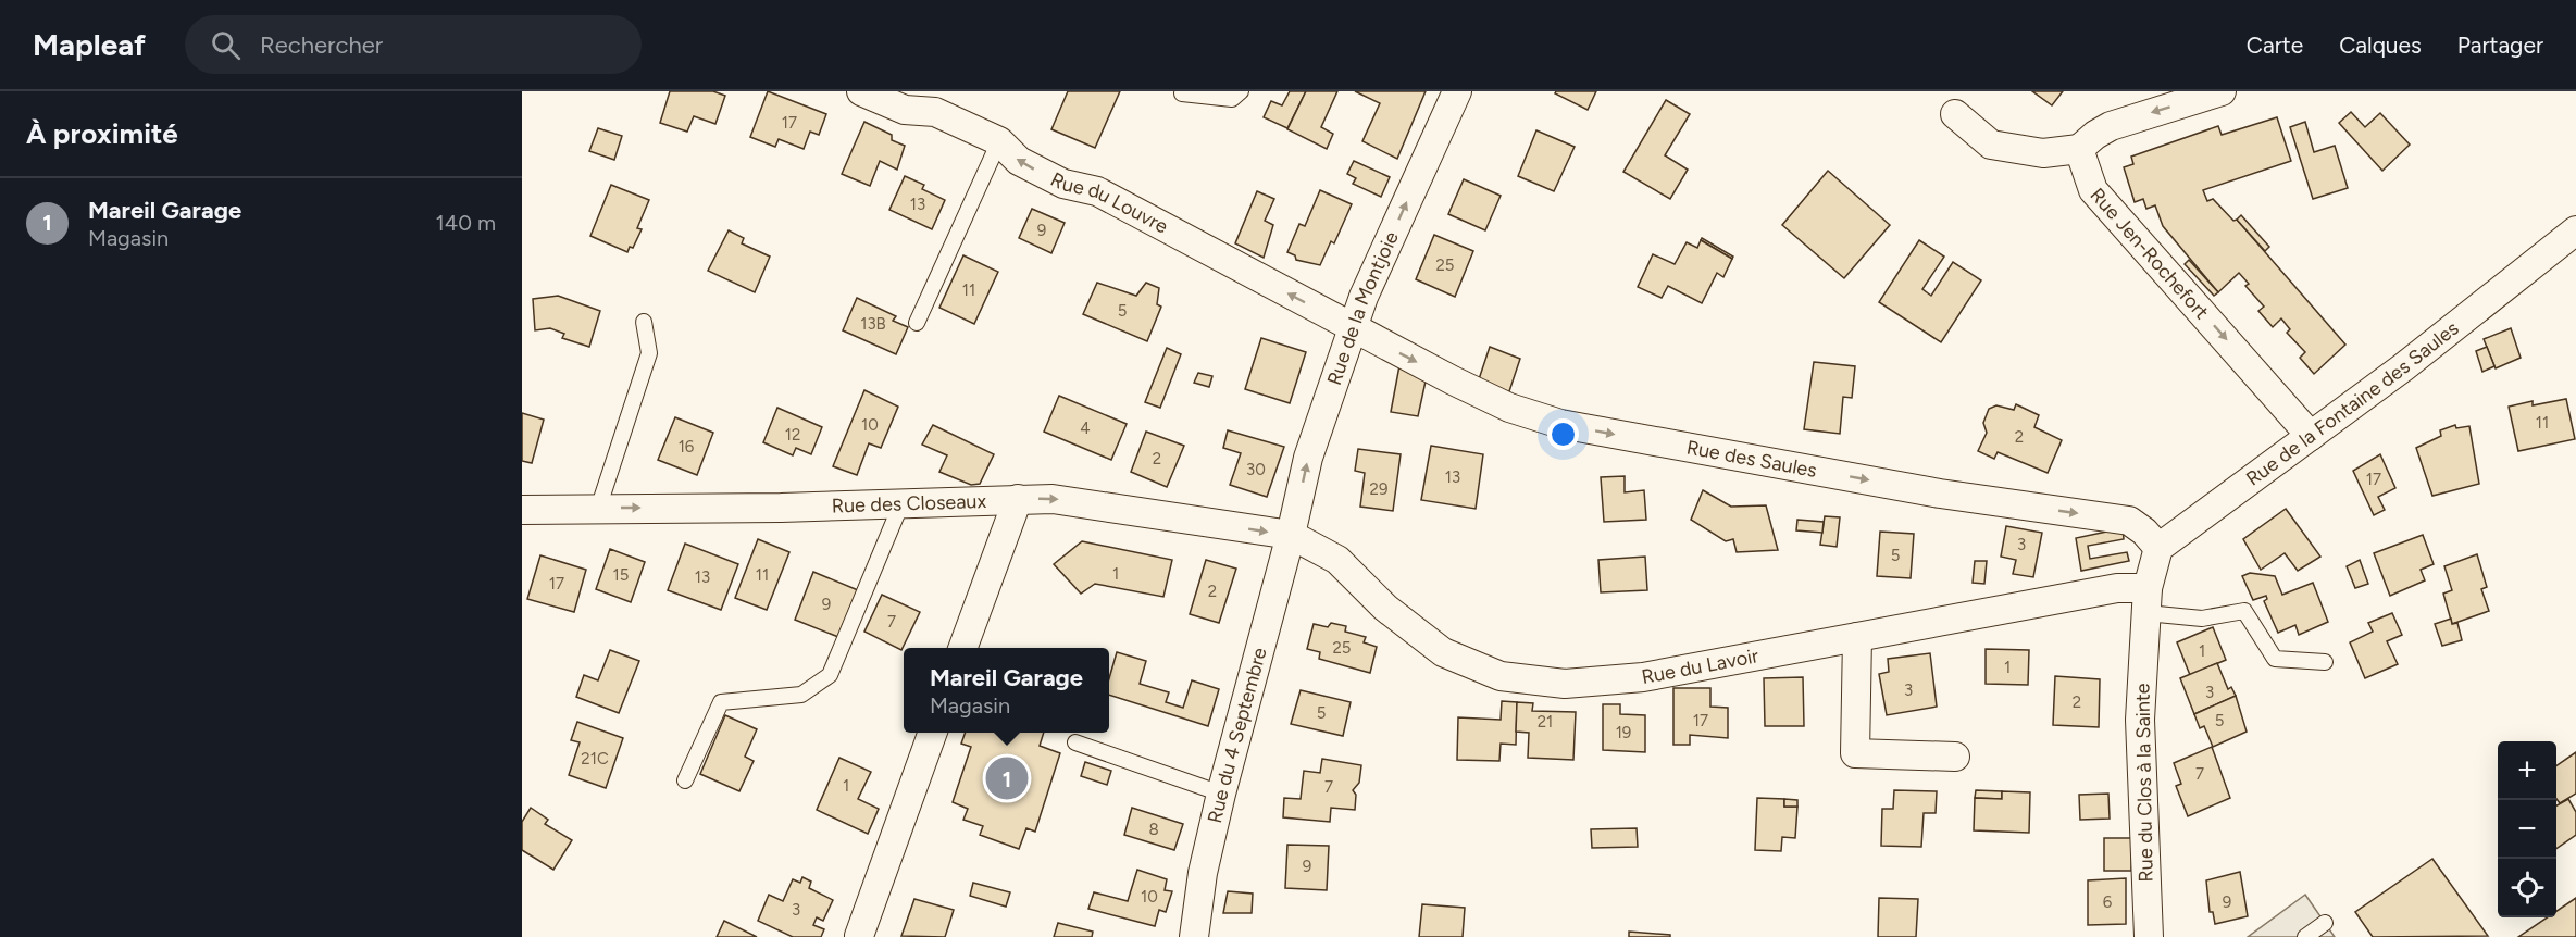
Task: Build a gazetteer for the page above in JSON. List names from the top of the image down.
{
  "streets": {
    "street": [
      "Rue du Louvre",
      "Rue Jen-Rochefort",
      "Rue de la Montjoie",
      "Rue de la Fontaine des Saules",
      "Rue des Saules",
      "Rue des Closeaux",
      "Rue du Lavoir",
      "Rue du 4 Septembre",
      "Rue du Clos à la Sainte"
    ]
  },
  "crossings": [
    ["Rue du Louvre", "Rue de la Montjoie"],
    ["Rue du Louvre", "Rue des Saules"],
    ["Rue Jen-Rochefort", "Rue de la Fontaine des Saules"],
    ["Rue de la Montjoie", "Rue des Saules"],
    ["Rue de la Montjoie", "Rue des Closeaux"],
    ["Rue de la Montjoie", "Rue du Lavoir"],
    ["Rue de la Montjoie", "Rue du 4 Septembre"],
    ["Rue de la Fontaine des Saules", "Rue des Saules"],
    ["Rue des Closeaux", "Rue du Lavoir"],
    ["Rue des Closeaux", "Rue du 4 Septembre"],
    ["Rue du Lavoir", "Rue du 4 Septembre"],
    ["Rue du Lavoir", "Rue du Clos à la Sainte"]
  ],
  "one_way": [
    "Rue du Louvre",
    "Rue Jen-Rochefort",
    "Rue de la Montjoie",
    "Rue des Saules",
    "Rue des Closeaux"
  ],
  "house_numbers": [
    "17",
    "13",
    "9",
    "25",
    "11",
    "5",
    "13B",
    "11",
    "10",
    "4",
    "12",
    "2",
    "16",
    "2",
    "30",
    "13",
    "17",
    "29",
    "3",
    "5",
    "1",
    "15",
    "11",
    "13",
    "17",
    "2",
    "9",
    "7",
    "25",
    "1",
    "1",
    "3",
    "3",
    "2",
    "5",
    "17",
    "5",
    "21",
    "19",
    "21C",
    "7",
    "1",
    "7",
    "8",
    "9",
    "10",
    "6",
    "9",
    "3"
  ],
  "page": {
    "header": "Mapleaf",
    "search": "Rechercher",
    "nav": ["Carte", "Calques", "Partager"],
    "heading": "À proximité",
    "list": [
      {
        "mark": "1",
        "name": "Mareil Garage",
        "note": "Magasin",
        "value": "140 m"
      }
    ],
    "popup": ["Mareil Garage", "Magasin"],
    "map_buttons": ["+", "−"],
    "pins": "1"
  }
}
